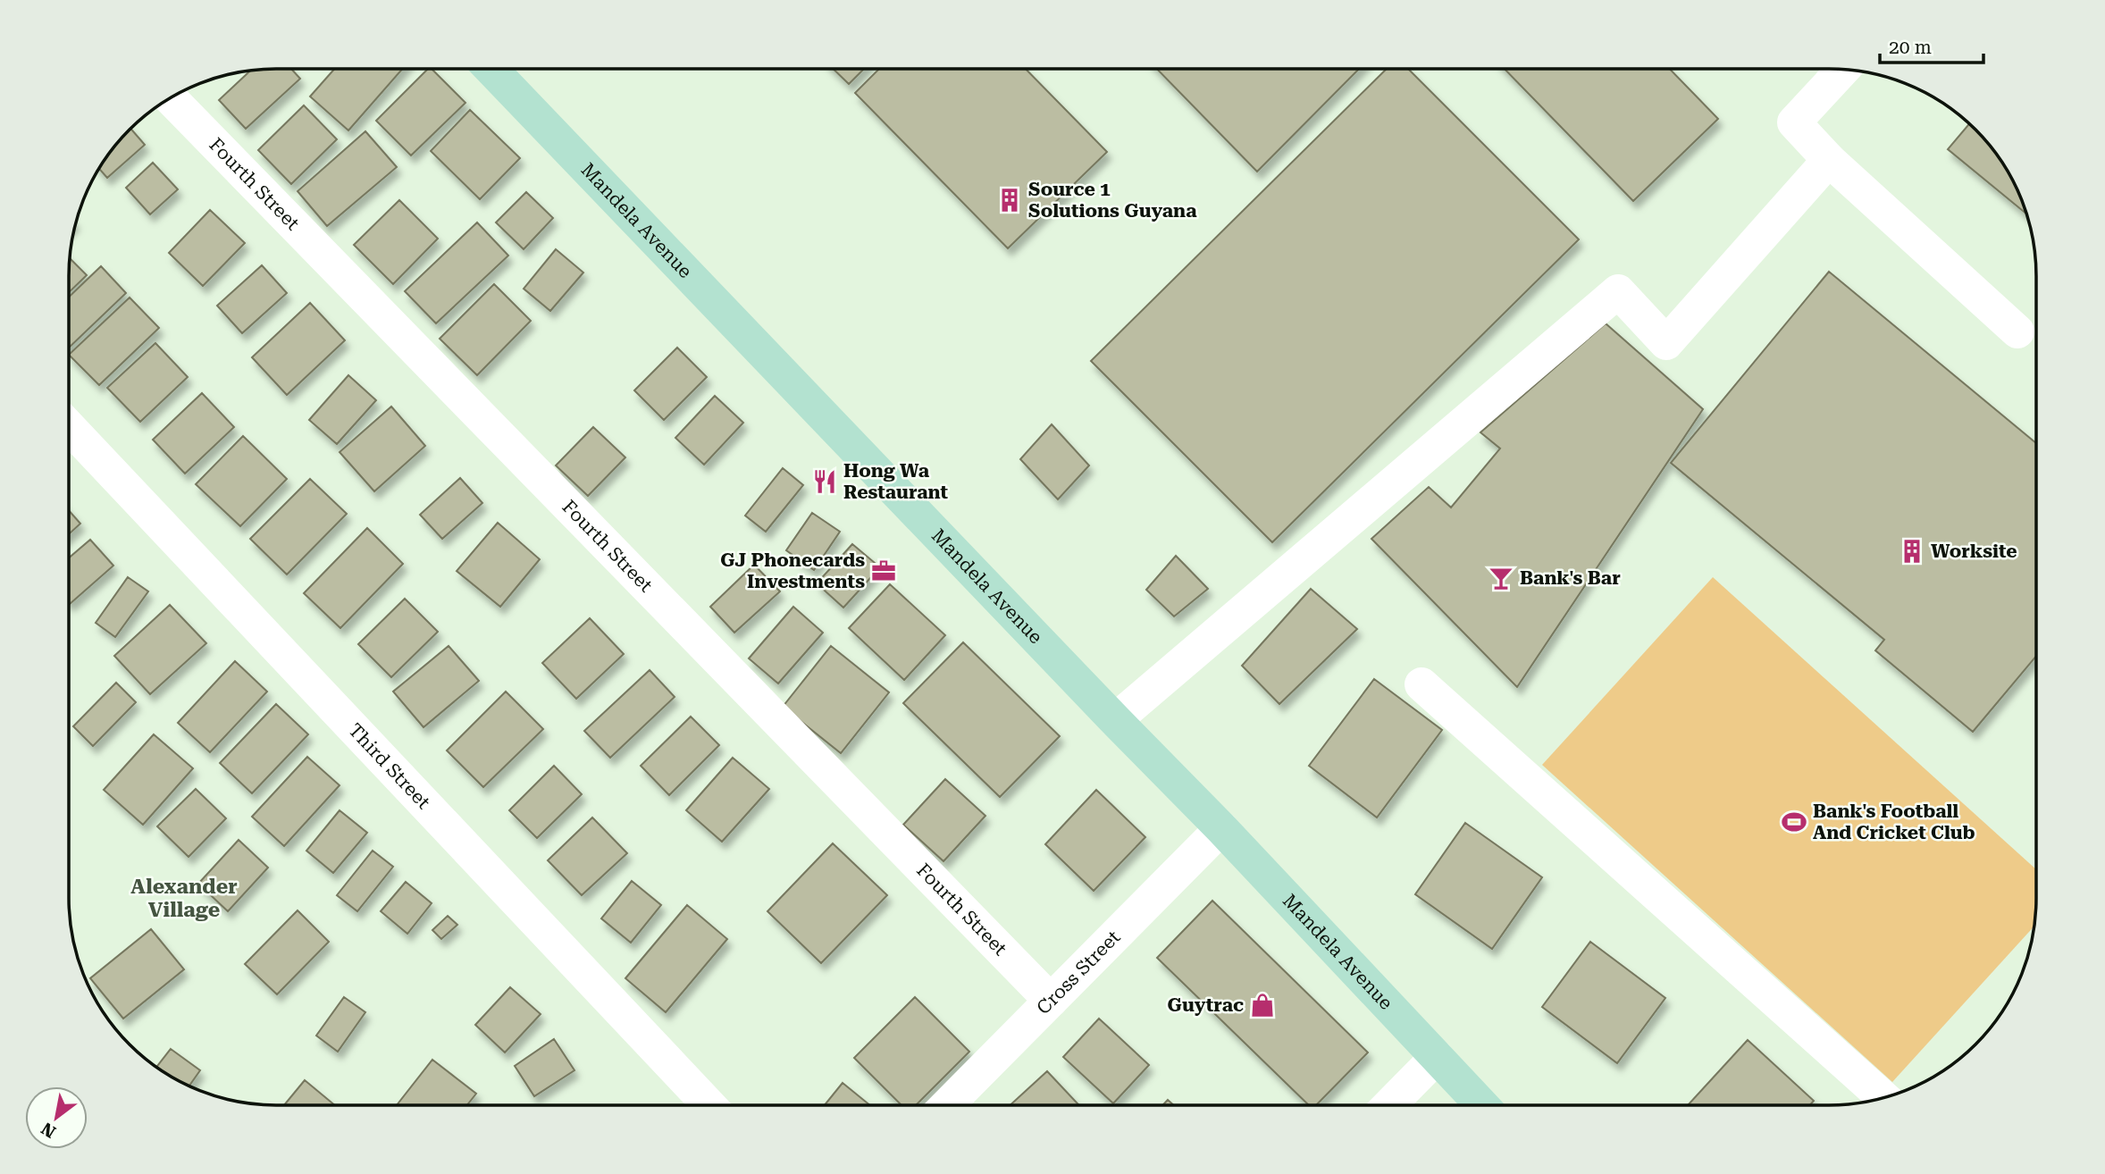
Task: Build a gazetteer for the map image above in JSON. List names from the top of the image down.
{
  "streets": {
    "main road": ["Mandela Avenue"],
    "street": ["Fourth Street", "Third Street", "Cross Street"]
  },
  "crossings": [
    ["Fourth Street", "Cross Street"],
    ["Mandela Avenue", "Cross Street"]
  ],
  "districts": ["Alexander Village"],
  "places": {
    "building": ["Source 1 Solutions Guyana", "Worksite"],
    "restaurant": ["Hong Wa Restaurant"],
    "office": ["GJ Phonecards Investments"],
    "bar": ["Bank's Bar"],
    "sports": ["Bank's Football And Cricket Club"],
    "shop": ["Guytrac"]
  },
  "scale_bar": "20 m",
  "north": "bottom left"
}
